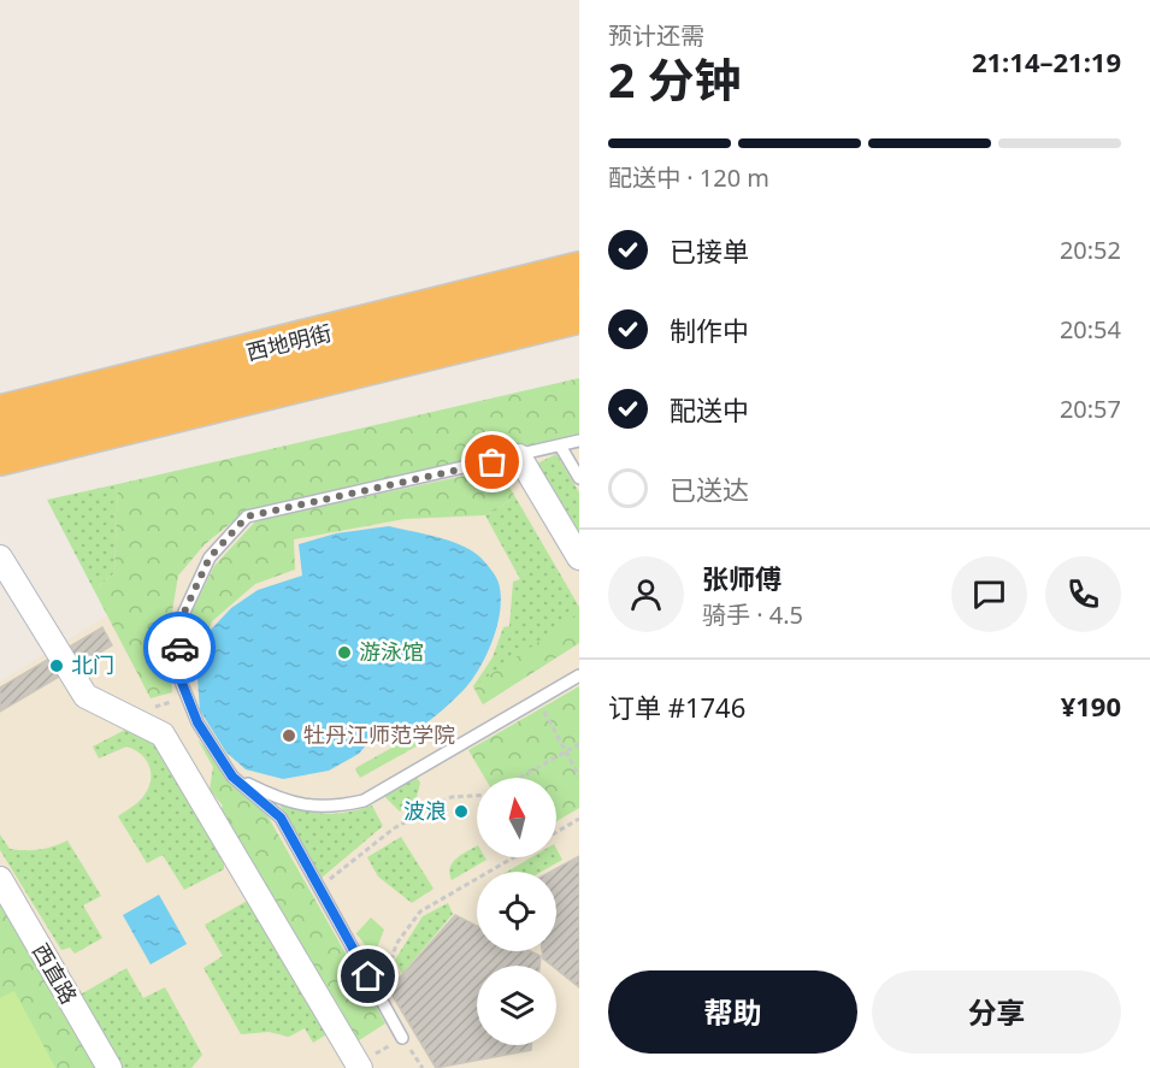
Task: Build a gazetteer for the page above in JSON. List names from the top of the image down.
{
  "streets": {
    "highway": ["西地明街"],
    "street": ["西直路"]
  },
  "places": [
    "游泳馆",
    "北门",
    "牡丹江师范学院",
    "波浪"
  ],
  "north": "top",
  "page": {
    "heading": ["2 分钟", "预计还需", "21:14–21:19"],
    "panel": [
      "张师傅",
      "骑手 · 4.5",
      "订单 #1746",
      "¥190"
    ],
    "bar": "配送中 · 120 m",
    "list": [
      ["已接单", "20:52"],
      ["制作中", "20:54"],
      ["配送中", "20:57"],
      "已送达"
    ],
    "buttons": ["帮助", "分享"]
  }
}
